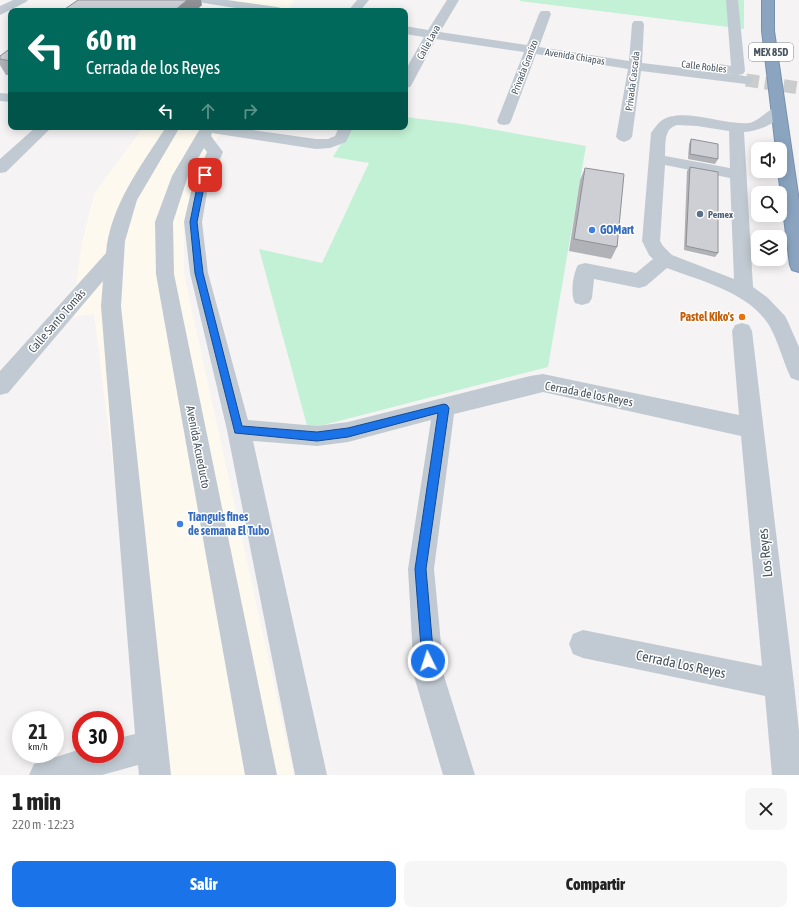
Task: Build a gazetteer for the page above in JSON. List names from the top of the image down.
{
  "streets": {
    "highway": ["MEX 85D"],
    "street": [
      "Calle Lava",
      "Avenida Chiapas",
      "Calle Robles",
      "Privada Granizo",
      "Privada Cascada",
      "Calle Santo Tomás",
      "Cerrada de los Reyes",
      "Avenida Acueducto",
      "Los Reyes",
      "Cerrada Los Reyes"
    ]
  },
  "crossings": [
    ["Calle Lava", "Avenida Chiapas"],
    ["Avenida Chiapas", "Calle Robles"],
    ["Avenida Chiapas", "Privada Granizo"],
    ["Avenida Chiapas", "Privada Cascada"],
    ["Calle Robles", "Privada Cascada"],
    ["Cerrada de los Reyes", "Los Reyes"],
    ["Los Reyes", "Cerrada Los Reyes"]
  ],
  "places": [
    "Pemex",
    "GOMart",
    "Pastel Kiko's",
    "Tianguis fines de semana El Tubo"
  ],
  "page": {
    "turn": ["60 m", "Cerrada de los Reyes"],
    "speed": "21 km/h",
    "limit": "30",
    "heading": ["1 min", "220 m · 12:23"],
    "buttons": ["Salir", "Compartir"]
  }
}
